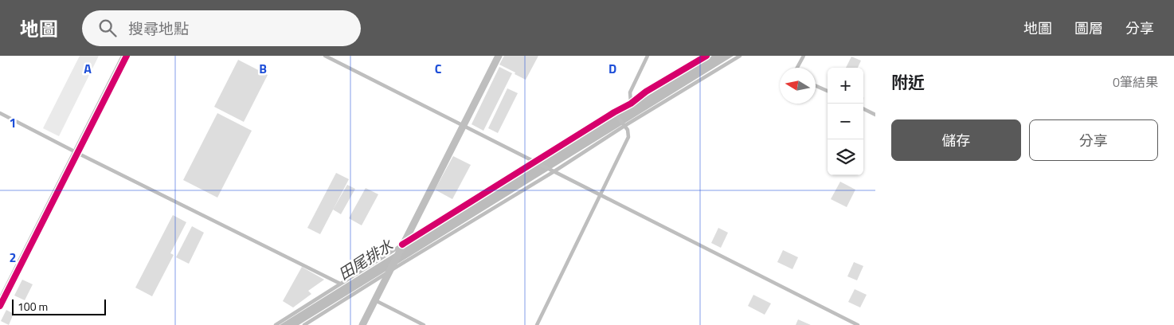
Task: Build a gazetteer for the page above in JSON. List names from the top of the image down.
{
  "water": ["田尾排水"],
  "scale_bar": "100 m",
  "north": "left",
  "page": {
    "header": "地圖",
    "search": "搜尋地點",
    "nav": ["地圖", "圖層", "分享"],
    "heading": ["附近", "0筆結果"],
    "map_buttons": ["+", "−"],
    "buttons": ["儲存", "分享"],
    "scale": "100 m"
  },
  "grid": {
    "columns": [
      "A",
      "B",
      "C",
      "D"
    ],
    "rows": ["1", "2"]
  }
}
